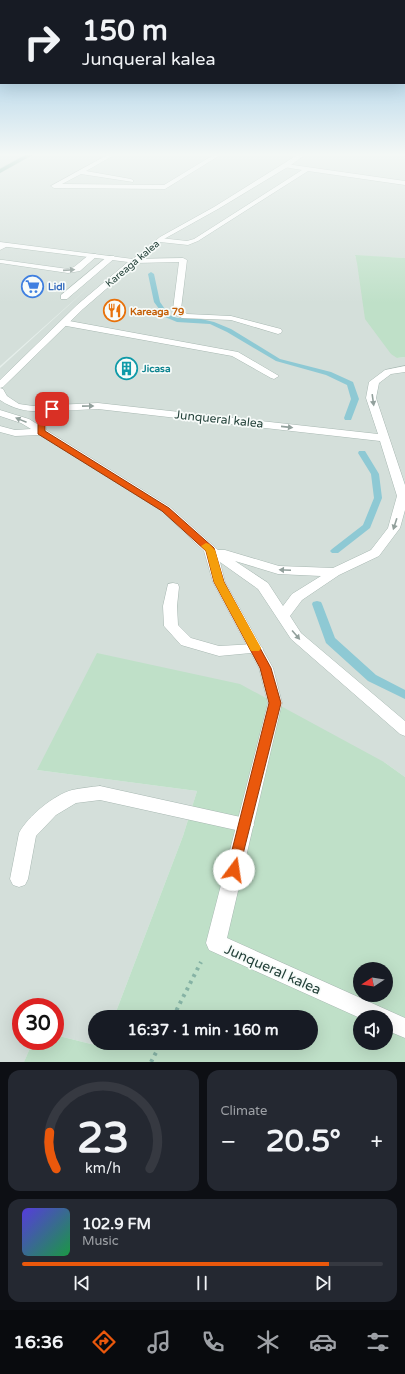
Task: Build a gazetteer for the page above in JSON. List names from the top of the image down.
{
  "streets": {
    "street": ["Kareaga kalea", "Junqueral kalea"]
  },
  "places": {
    "supermarket": ["Lidl"],
    "restaurant": ["Kareaga 79"],
    "building": ["Jicasa"]
  },
  "north": "left",
  "page": {
    "turn": ["150 m", "Junqueral kalea"],
    "limit": "30",
    "trip": "16:37 · 1 min · 160 m",
    "tile": "Climate",
    "heat": ["−", "20.5°", "+"],
    "song": ["102.9 FM", "Music"],
    "tabs": "16:36",
    "gauge": ["23", "km/h"]
  }
}
